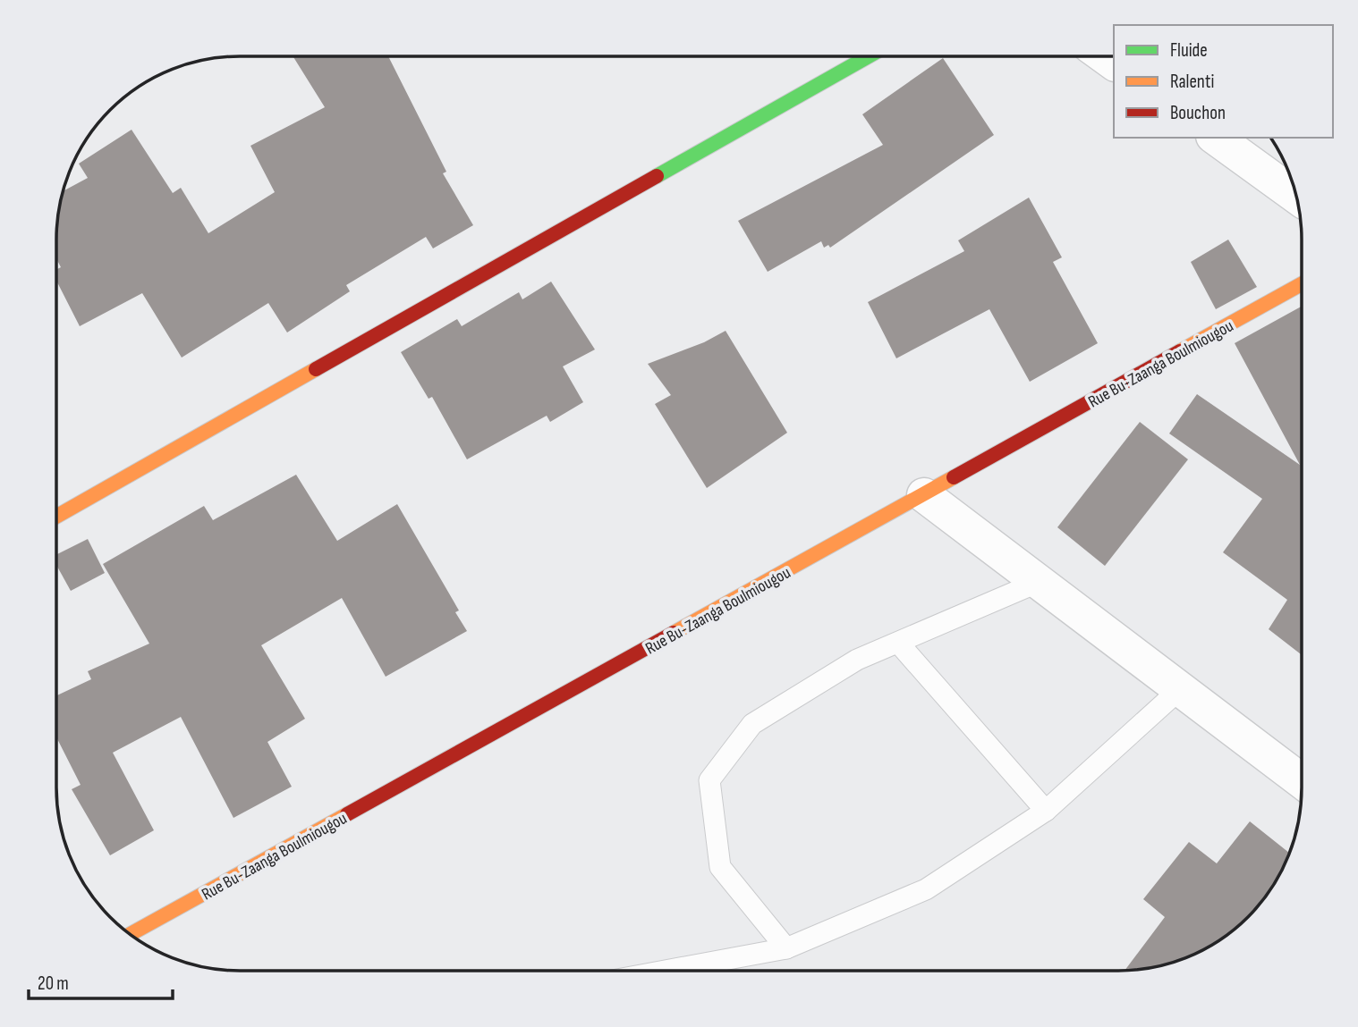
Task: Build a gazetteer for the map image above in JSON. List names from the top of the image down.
{
  "streets": {
    "street": ["Rue Bu-Zaanga Boulmiougou"]
  },
  "legend": ["Fluide", "Ralenti", "Bouchon"],
  "scale_bar": "20 m"
}
